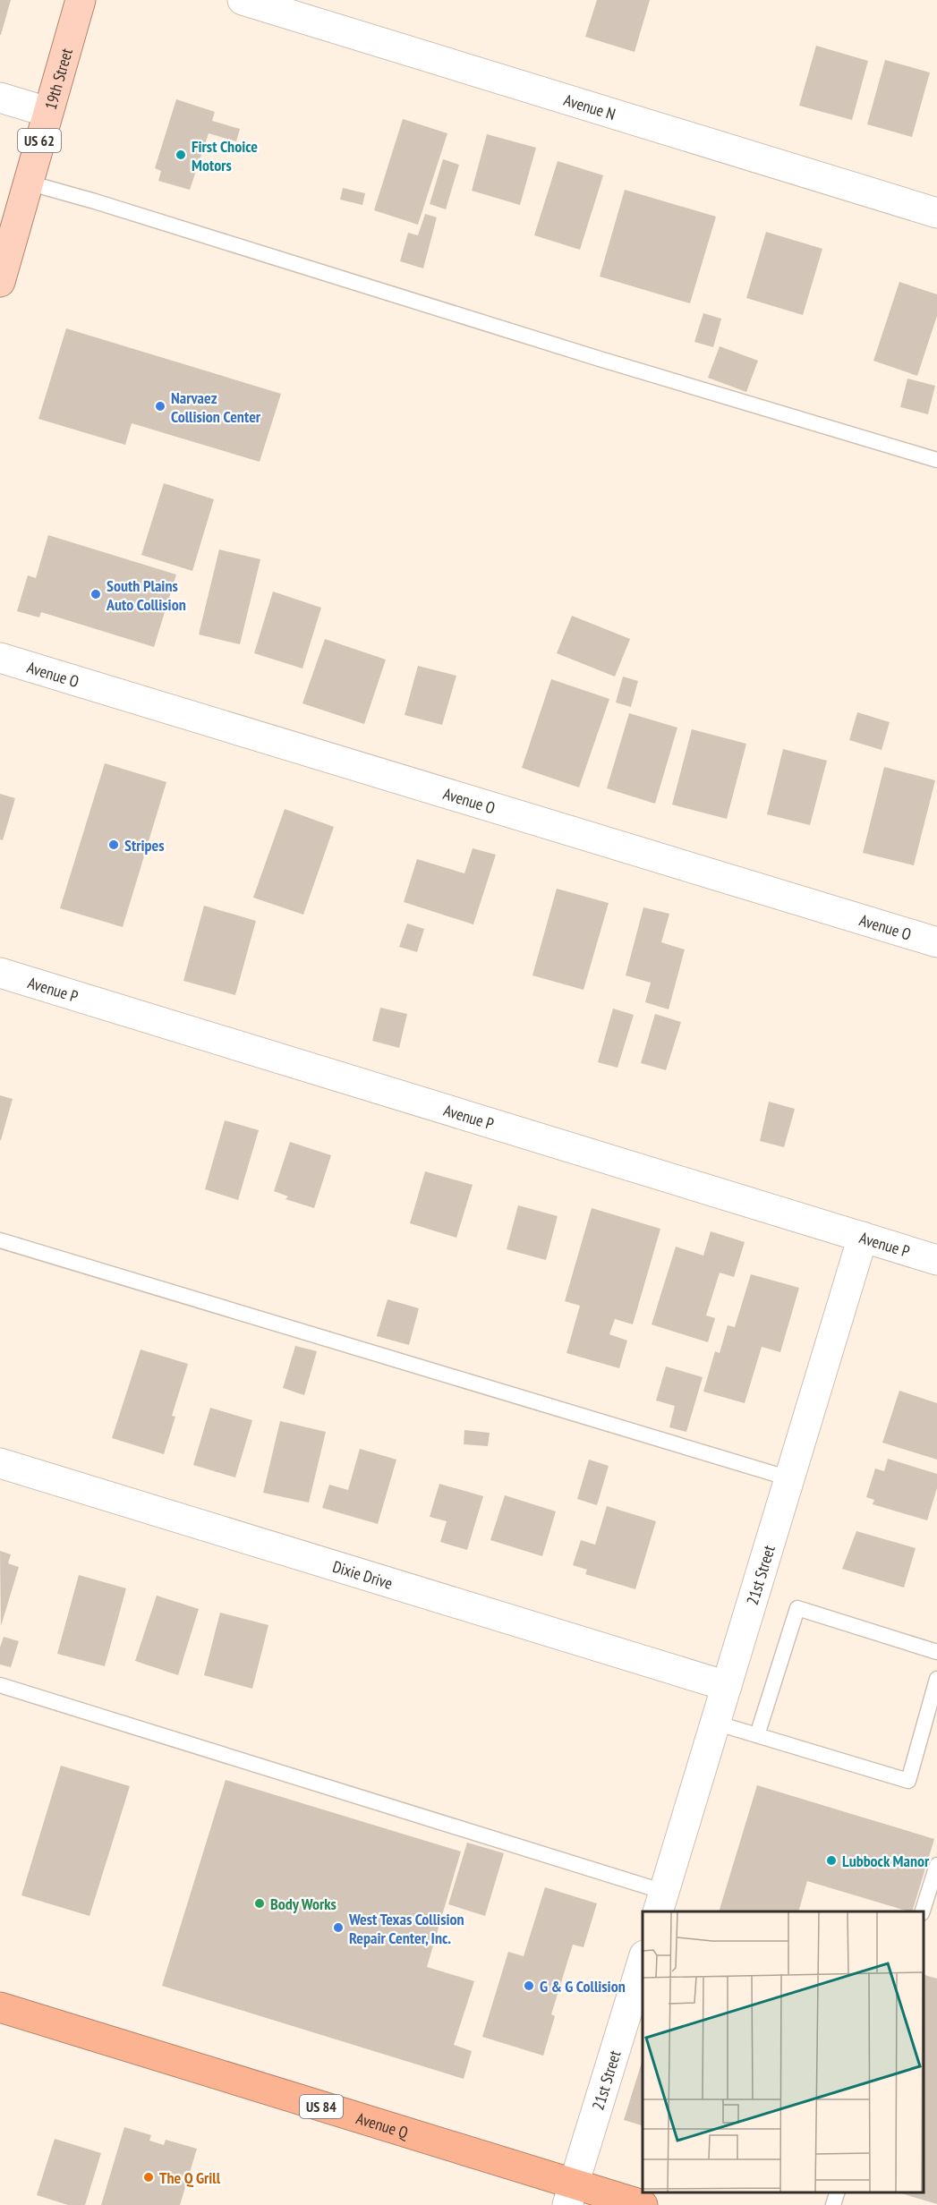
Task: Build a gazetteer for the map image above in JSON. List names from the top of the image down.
{
  "streets": {
    "highway": ["US 84", "Avenue Q"],
    "main road": ["19th Street", "US 62"],
    "street": [
      "Avenue N",
      "Avenue O",
      "Avenue P",
      "Dixie Drive",
      "21st Street"
    ]
  },
  "crossings": [
    ["Avenue P", "21st Street"],
    ["Dixie Drive", "21st Street"],
    ["21st Street", "Avenue Q"]
  ],
  "places": [
    "First Choice Motors",
    "Narvaez Collision Center",
    "South Plains Auto Collision",
    "Stripes",
    "Lubbock Manor",
    "Body Works",
    "West Texas Collision Repair Center, Inc.",
    "G & G Collision",
    "The Q Grill"
  ]
}
